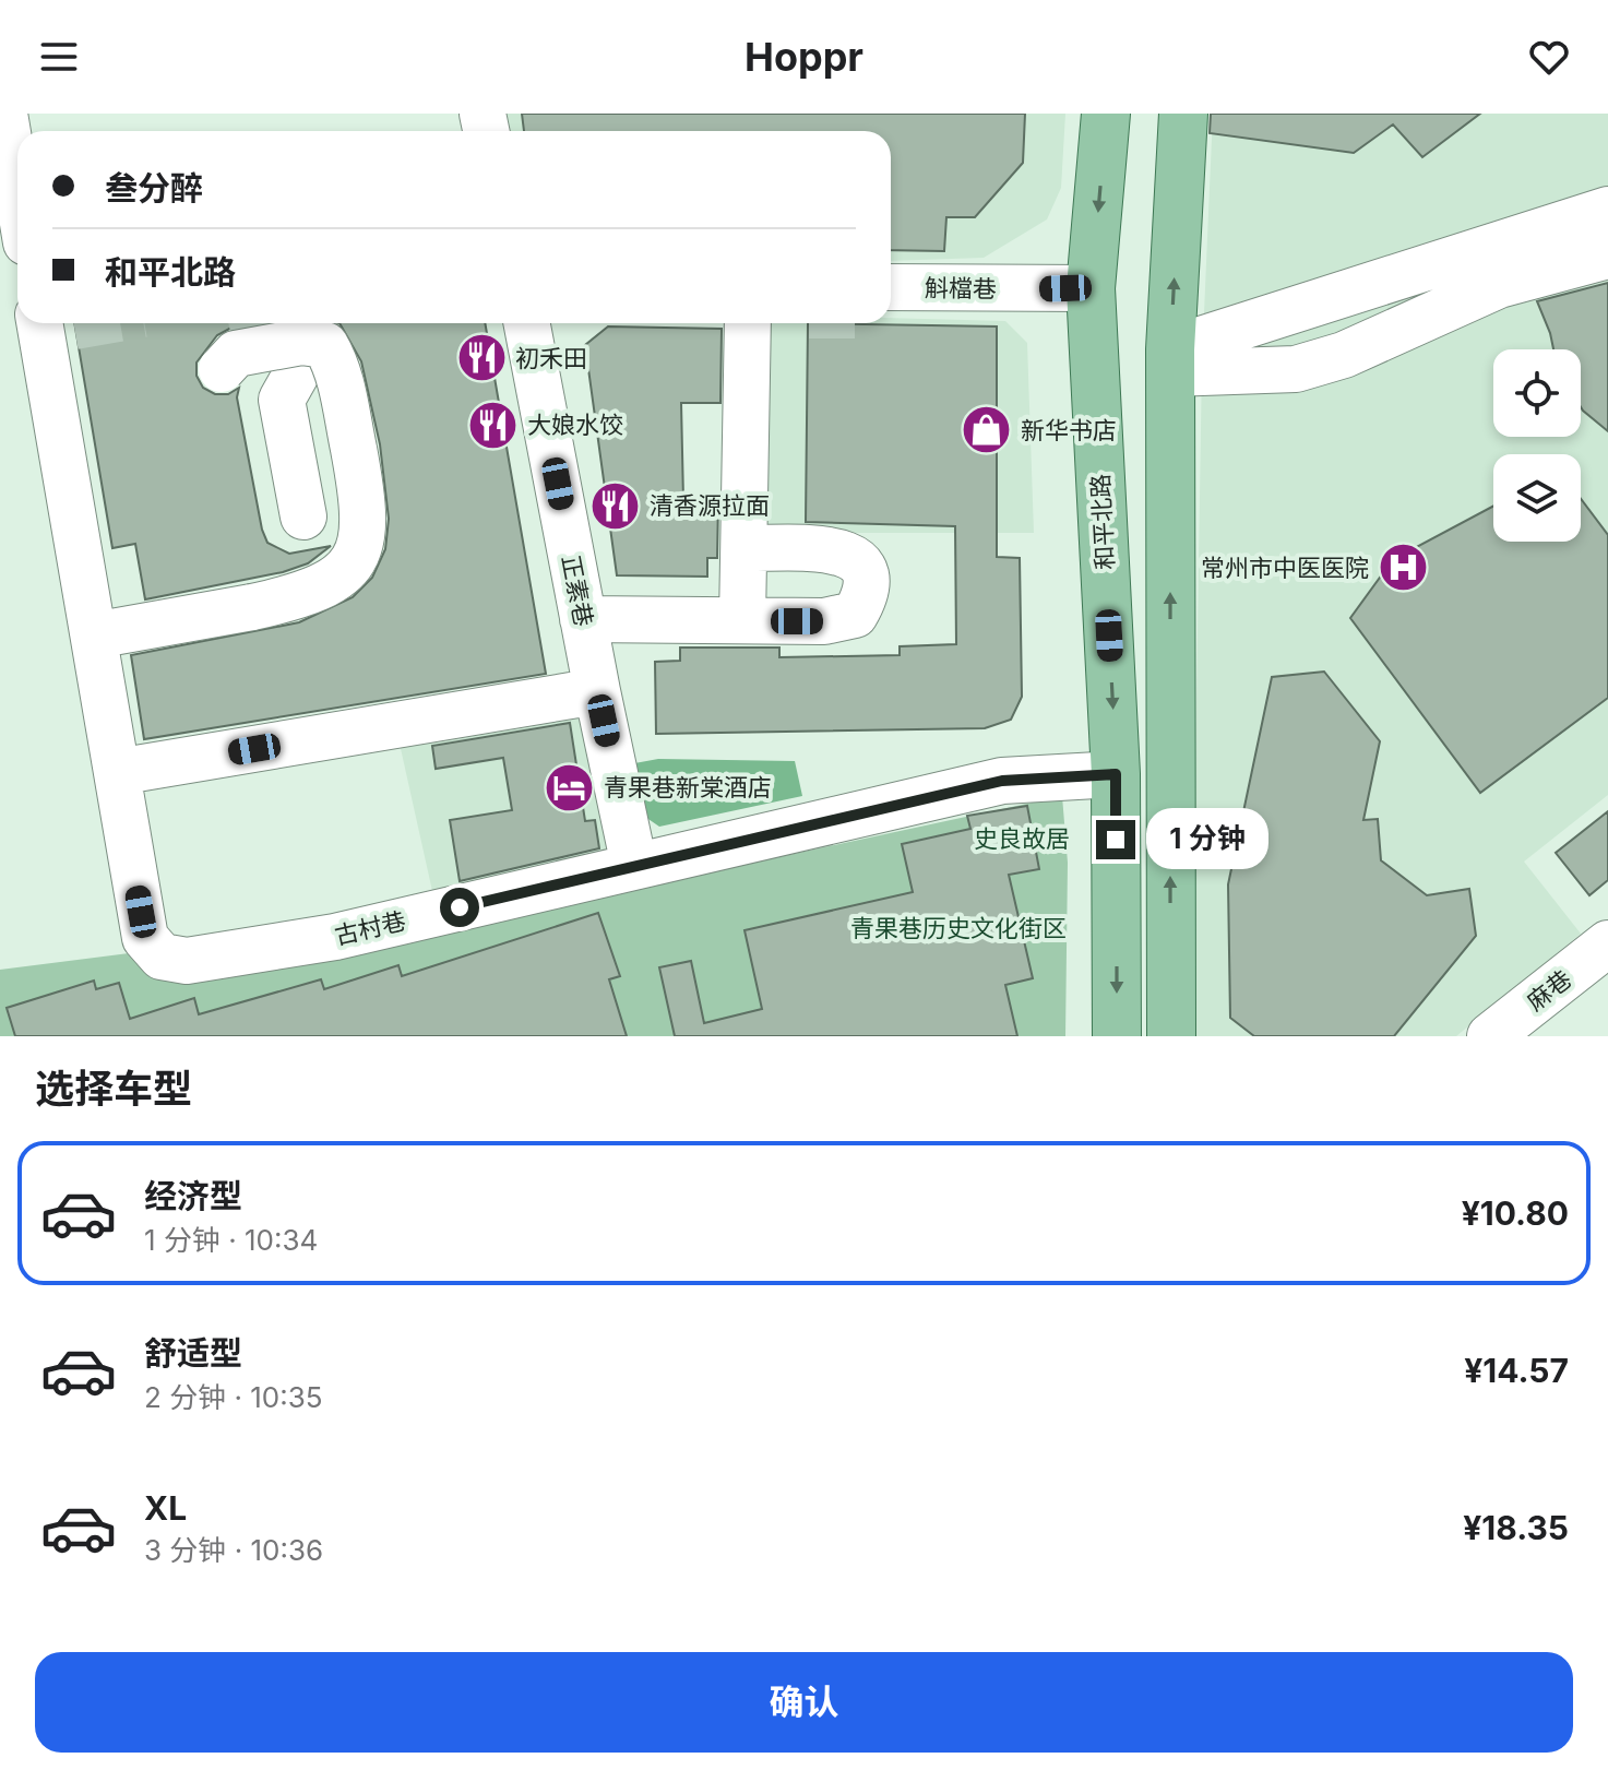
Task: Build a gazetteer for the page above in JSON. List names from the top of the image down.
{
  "streets": {
    "main road": ["和平北路"],
    "street": [
      "斛檔巷",
      "正素巷",
      "古村巷",
      "麻巷"
    ]
  },
  "crossings": [
    ["斛檔巷", "和平北路"],
    ["和平北路", "古村巷"],
    ["正素巷", "古村巷"]
  ],
  "parks": ["史良故居", "青果巷历史文化街区"],
  "places": {
    "restaurant": ["初禾田", "大娘水饺", "清香源拉面"],
    "shop": ["新华书店"],
    "hospital": ["常州市中医医院"],
    "hotel": ["青果巷新棠酒店"]
  },
  "page": {
    "header": "Hoppr",
    "banner": ["叁分醉", "和平北路"],
    "bubble": "1 分钟",
    "heading": "选择车型",
    "list": [
      {
        "name": "经济型",
        "note": "1 分钟 · 10:34",
        "value": "¥10.80"
      },
      {
        "name": "舒适型",
        "note": "2 分钟 · 10:35",
        "value": "¥14.57"
      },
      {
        "name": "XL",
        "note": "3 分钟 · 10:36",
        "value": "¥18.35"
      }
    ],
    "buttons": "确认"
  }
}
